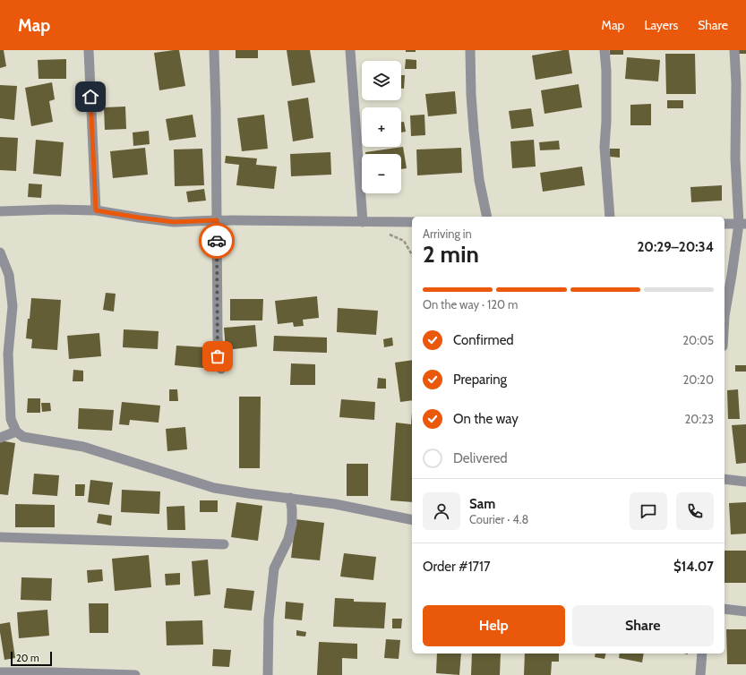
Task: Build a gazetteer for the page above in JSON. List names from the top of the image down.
{
  "scale_bar": "20 m",
  "page": {
    "header": "Map",
    "nav": ["Map", "Layers", "Share"],
    "map_buttons": ["+", "−"],
    "heading": ["2 min", "Arriving in", "20:29–20:34"],
    "panel": [
      "Sam",
      "Courier · 4.8",
      "Order #1717",
      "$14.07"
    ],
    "bar": "On the way · 120 m",
    "list": [
      ["Confirmed", "20:05"],
      ["Preparing", "20:20"],
      ["On the way", "20:23"],
      "Delivered"
    ],
    "buttons": ["Help", "Share"],
    "scale": "20 m"
  }
}
